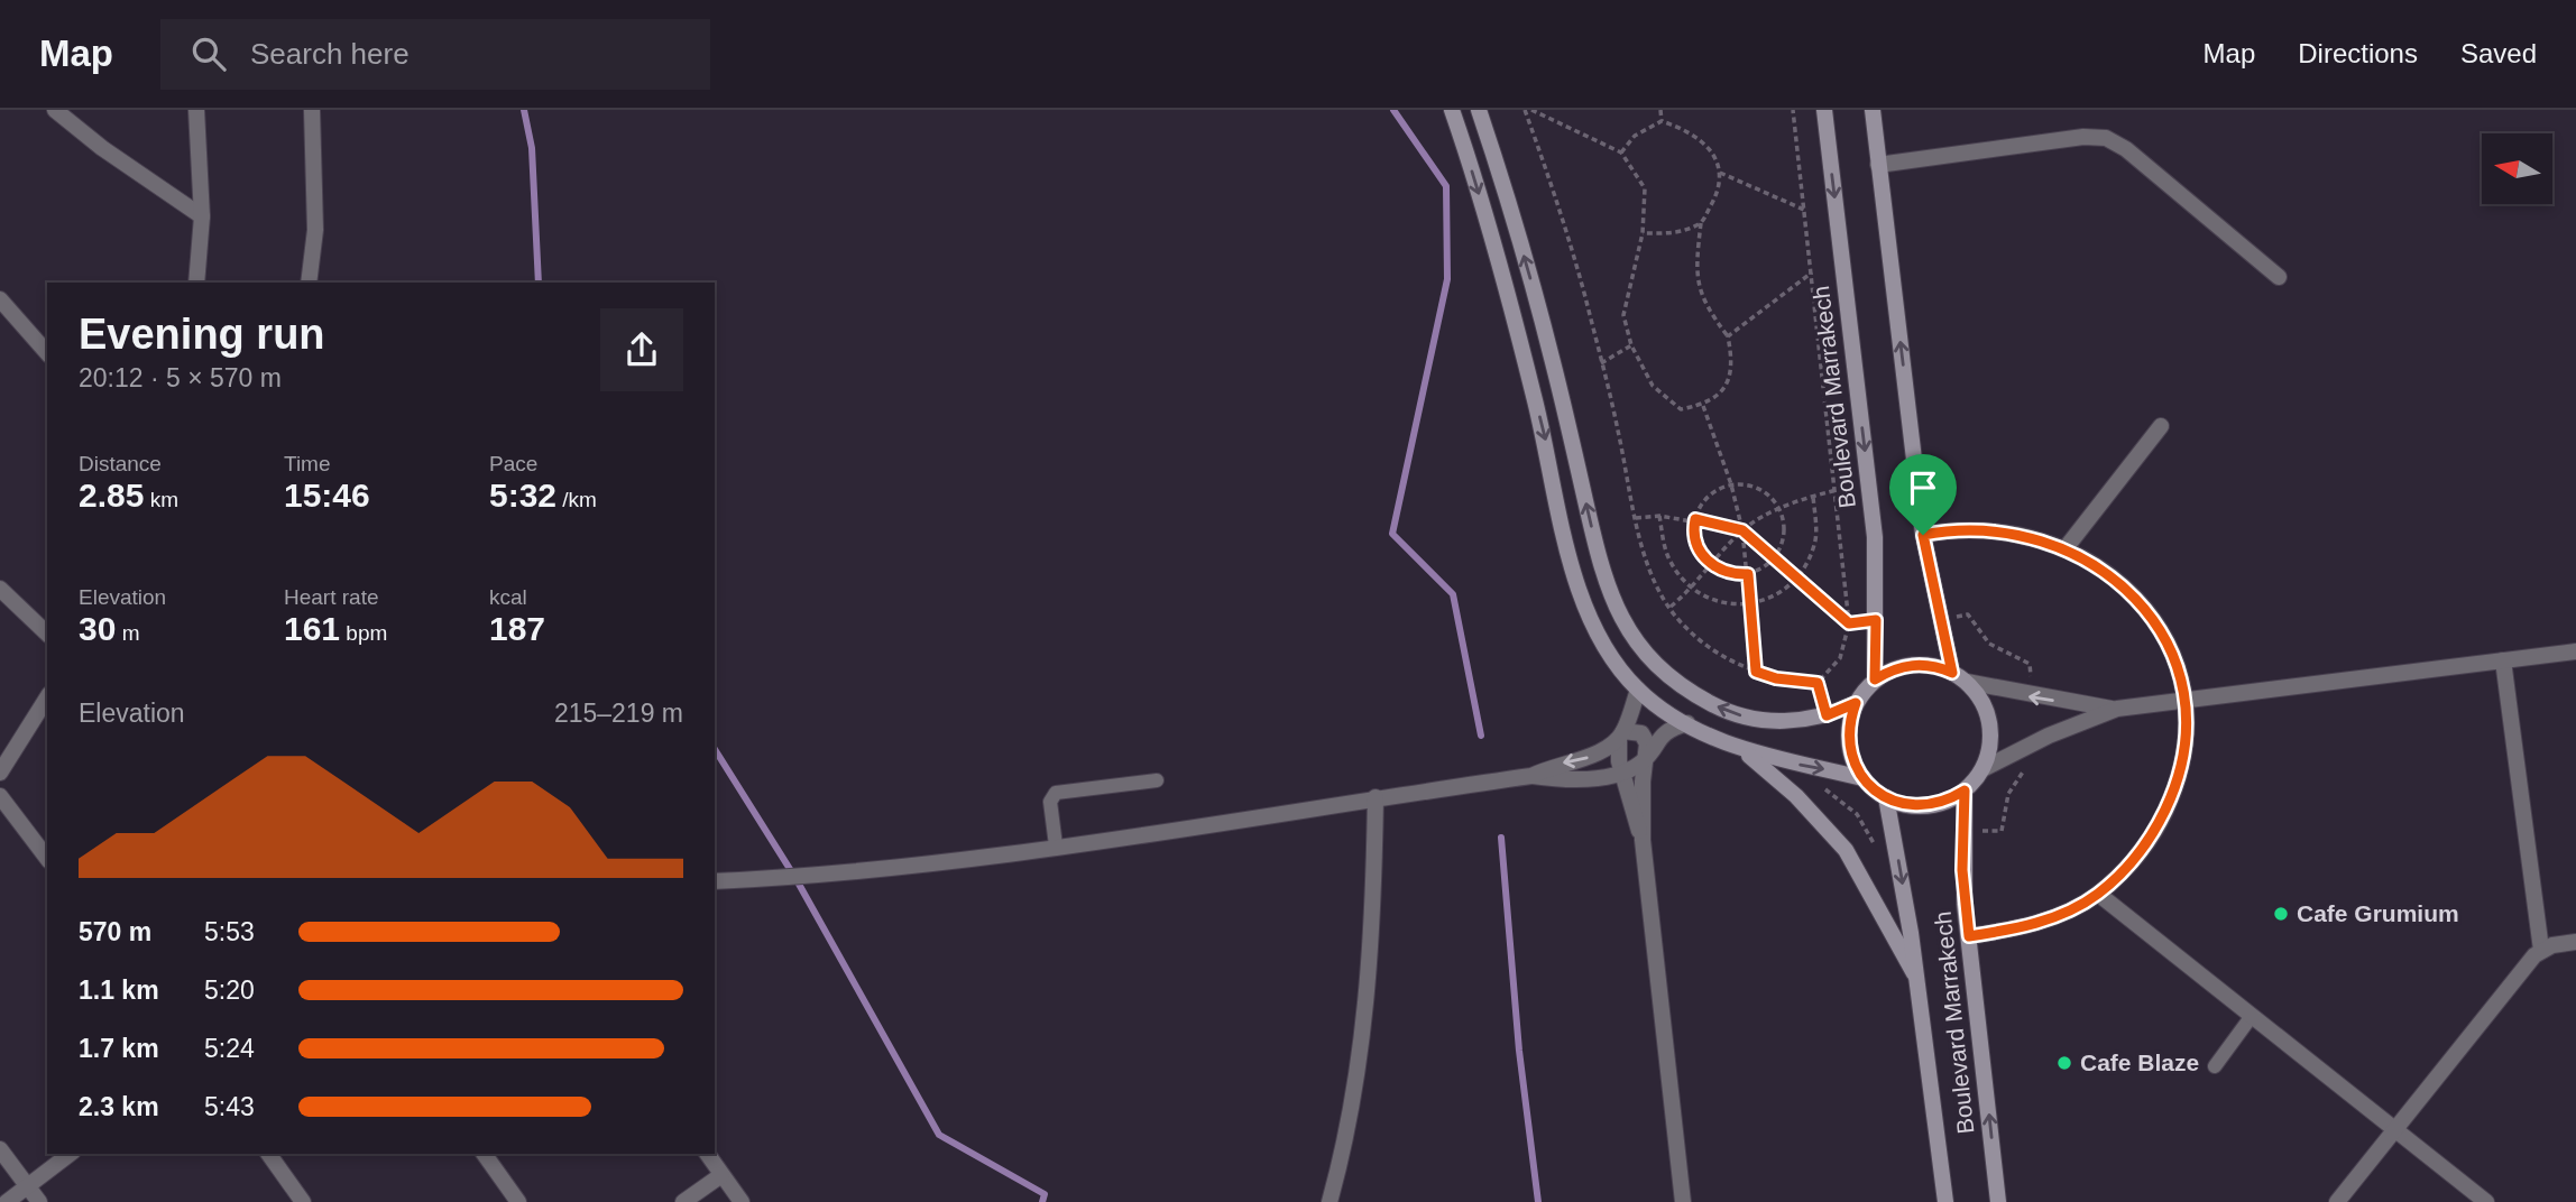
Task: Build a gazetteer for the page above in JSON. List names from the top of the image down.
{
  "streets": {
    "main road": ["Boulevard Marrakech"]
  },
  "places": ["Cafe Grumium", "Cafe Blaze"],
  "north": "left",
  "page": {
    "header": "Map",
    "search": "Search here",
    "nav": ["Map", "Directions", "Saved"],
    "heading": ["Evening run", "20:12 · 5 × 570 m"],
    "stats": [
      ["Distance", "2.85 km"],
      ["Time", "15:46"],
      ["Pace", "5:32 /km"],
      ["Elevation", "30 m"],
      ["Heart rate", "161 bpm"],
      ["kcal", "187"]
    ],
    "chart": ["Elevation", "215–219 m"],
    "list": [
      {
        "name": "570 m",
        "note": "5:53"
      },
      {
        "name": "1.1 km",
        "note": "5:20"
      },
      {
        "name": "1.7 km",
        "note": "5:24"
      },
      {
        "name": "2.3 km",
        "note": "5:43"
      }
    ]
  }
}
